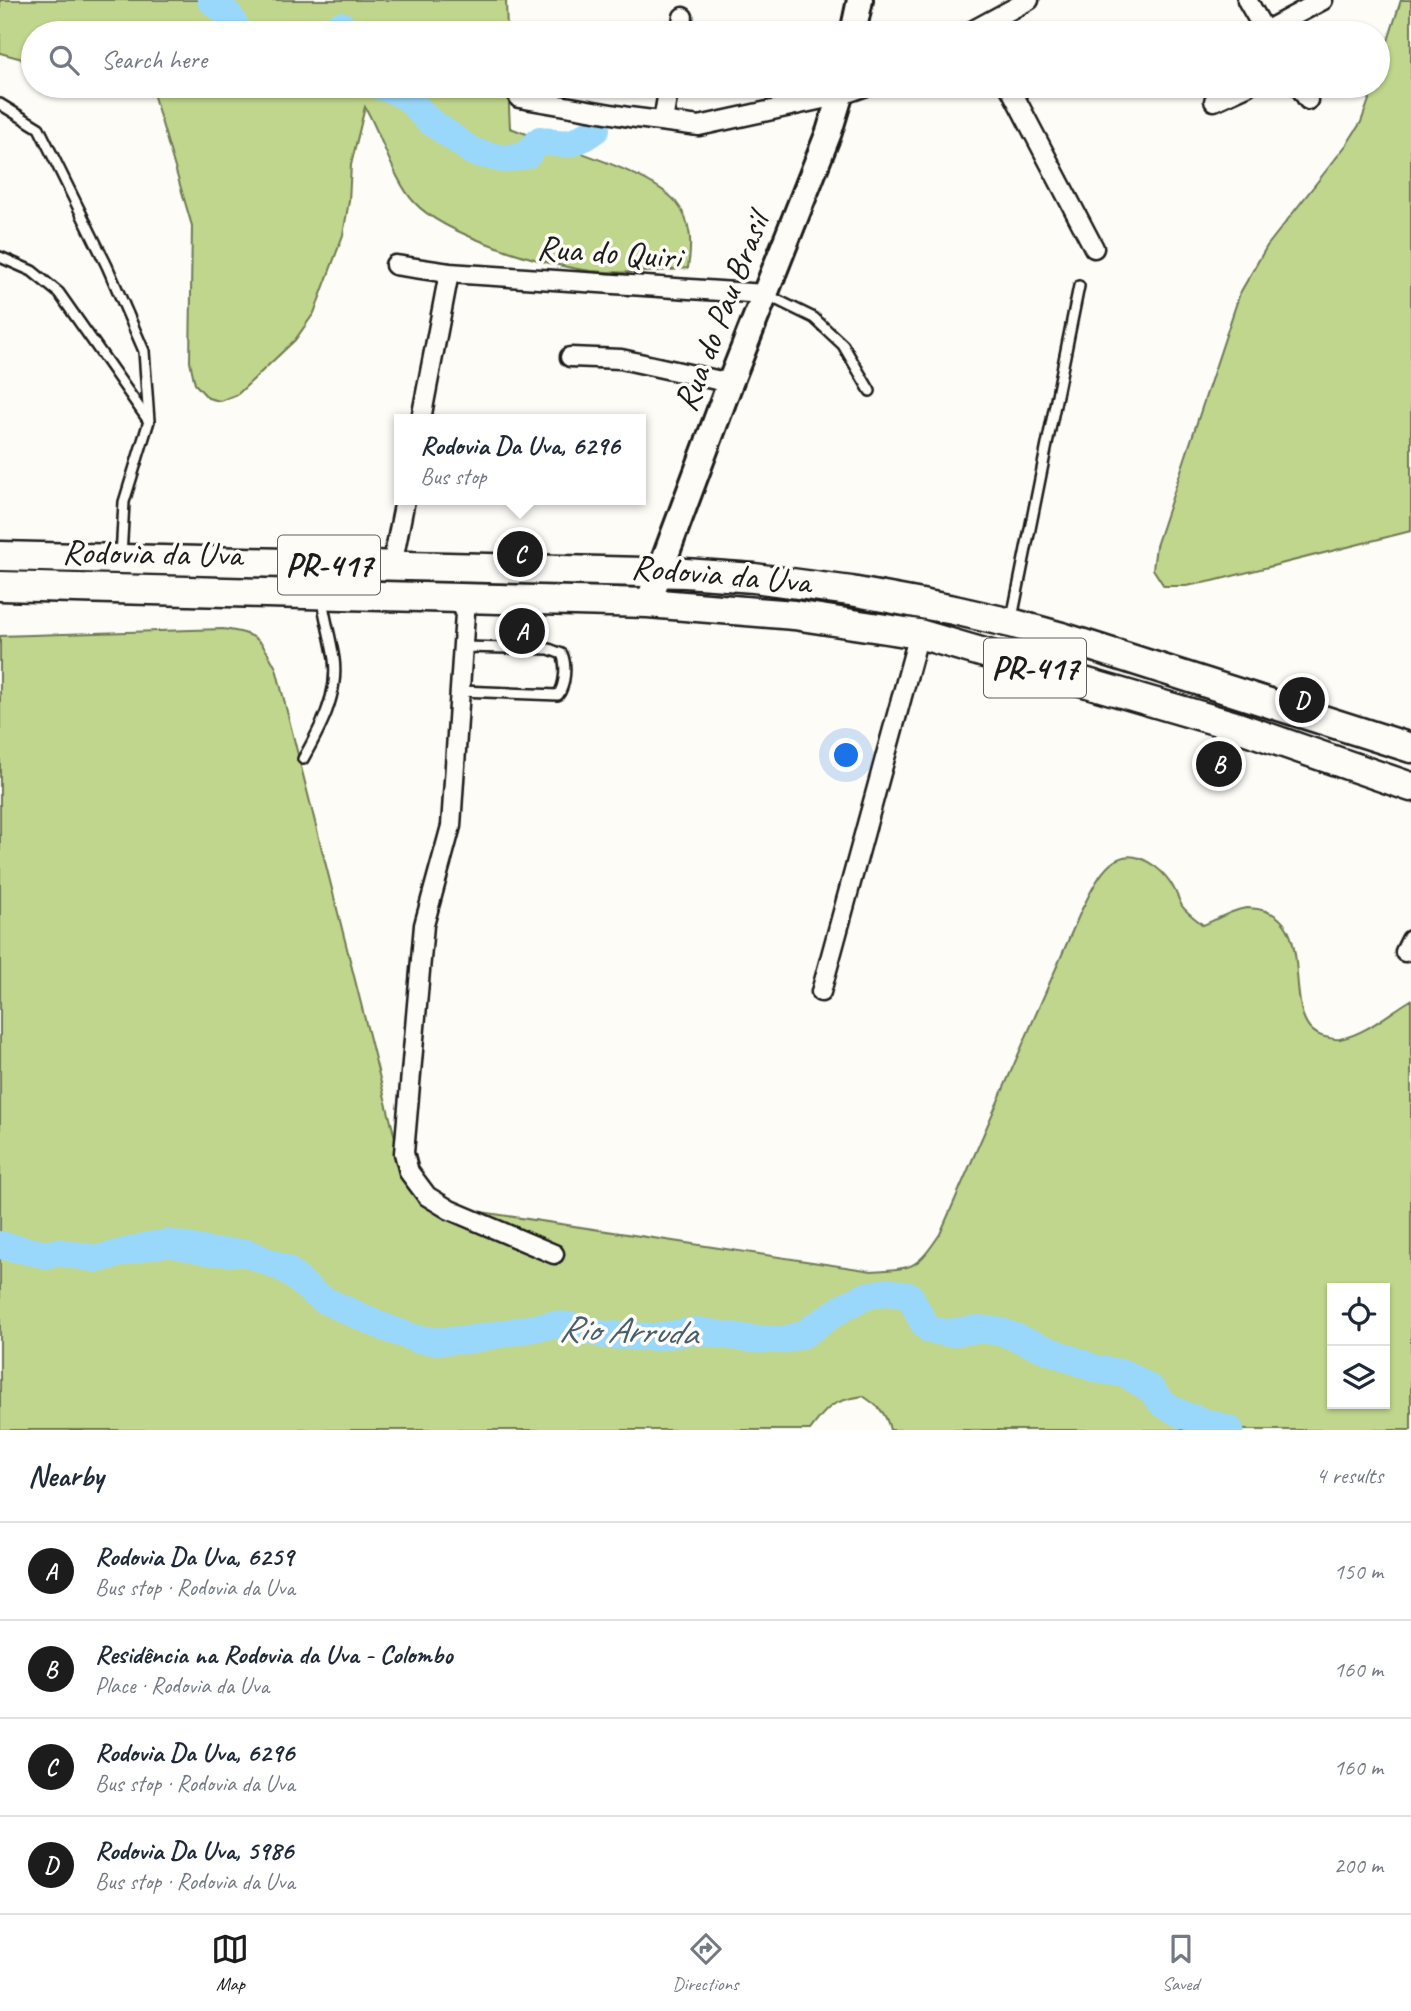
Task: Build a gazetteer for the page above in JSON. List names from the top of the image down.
{
  "streets": {
    "main road": ["Rodovia da Uva", "PR-417"],
    "street": ["Rua do Quiri", "Rua do Pau Brasil"]
  },
  "crossings": [
    ["Rua do Quiri", "Rua do Pau Brasil"],
    ["Rua do Pau Brasil", "Rodovia da Uva"]
  ],
  "water": ["Rio Arruda"],
  "page": {
    "search": "Search here",
    "popup": ["Rodovia Da Uva, 6296", "Bus stop"],
    "pins": [
      "C",
      "A",
      "D",
      "B"
    ],
    "heading": ["Nearby", "4 results"],
    "list": [
      {
        "mark": "A",
        "name": "Rodovia Da Uva, 6259",
        "note": "Bus stop · Rodovia da Uva",
        "value": "150 m"
      },
      {
        "mark": "B",
        "name": "Residência na Rodovia da Uva - Colombo",
        "note": "Place · Rodovia da Uva",
        "value": "160 m"
      },
      {
        "mark": "C",
        "name": "Rodovia Da Uva, 6296",
        "note": "Bus stop · Rodovia da Uva",
        "value": "160 m"
      },
      {
        "mark": "D",
        "name": "Rodovia Da Uva, 5986",
        "note": "Bus stop · Rodovia da Uva",
        "value": "200 m"
      }
    ],
    "nav": ["Map", "Directions", "Saved"]
  }
}
